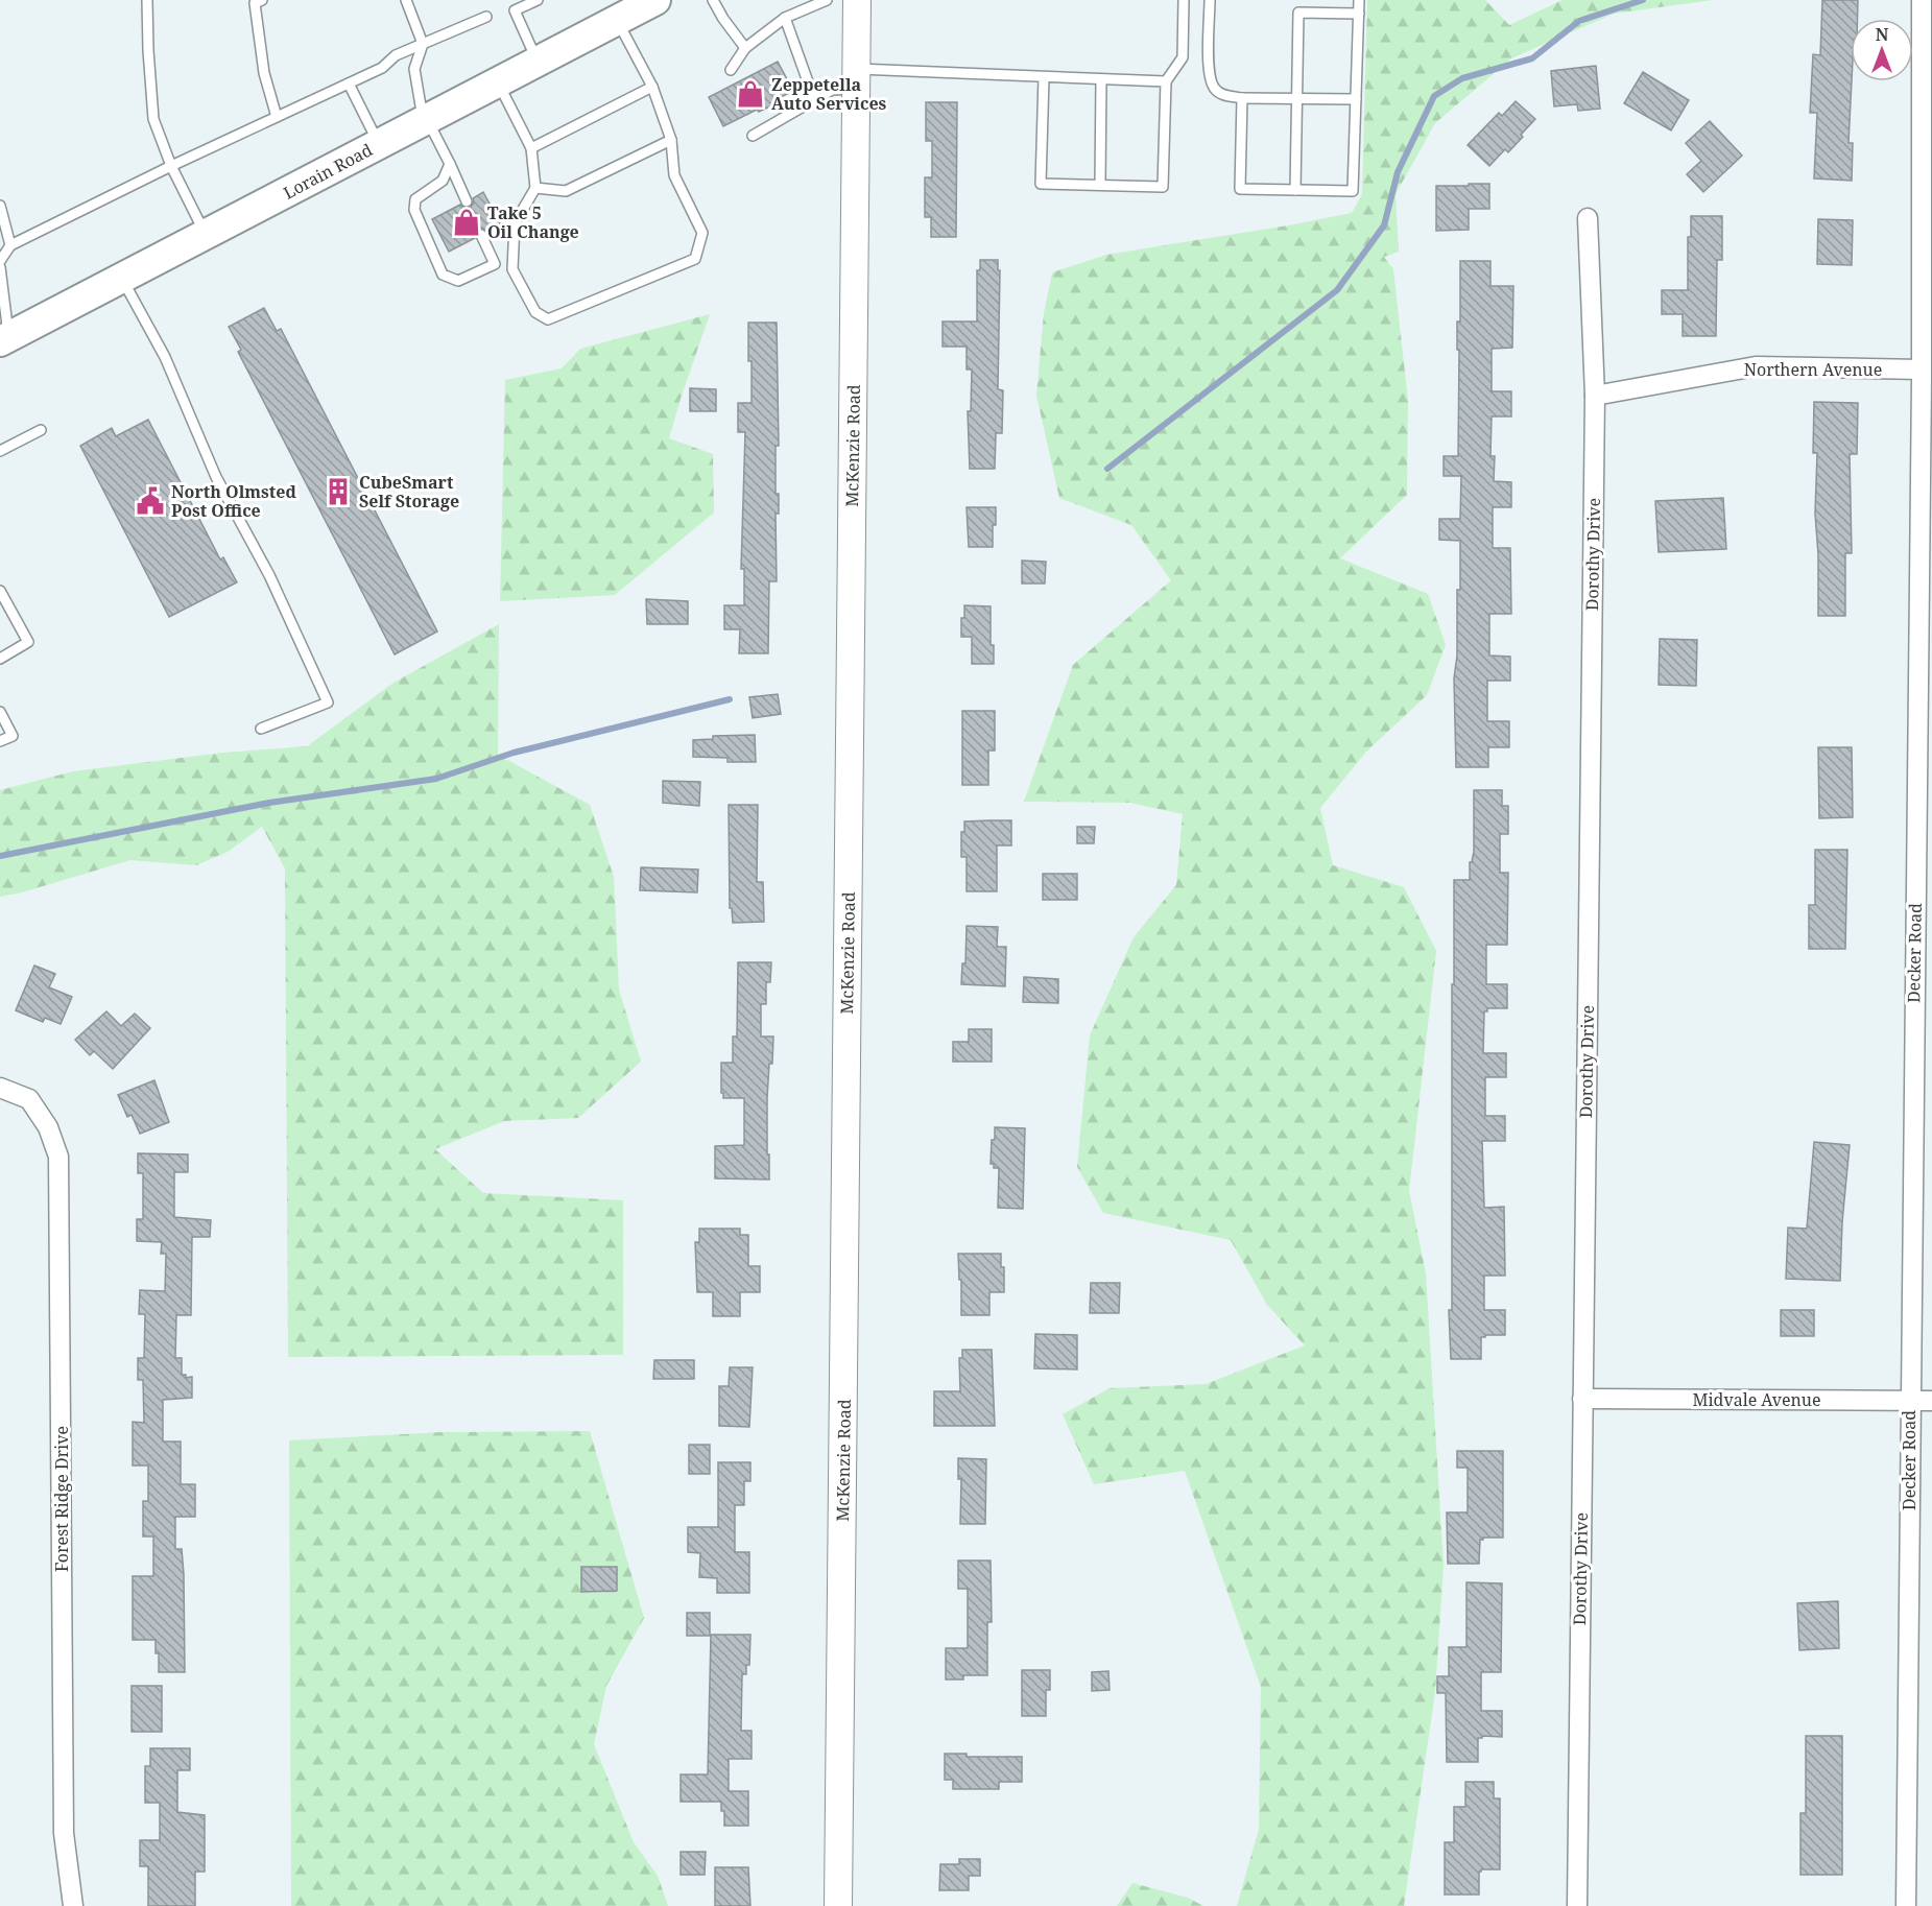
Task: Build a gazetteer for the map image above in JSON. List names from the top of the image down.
{
  "streets": {
    "main road": ["Lorain Road"],
    "street": [
      "Northern Avenue",
      "McKenzie Road",
      "Dorothy Drive",
      "Decker Road",
      "Midvale Avenue",
      "Forest Ridge Drive"
    ]
  },
  "crossings": [
    ["Northern Avenue", "Dorothy Drive"],
    ["Northern Avenue", "Decker Road"],
    ["Dorothy Drive", "Midvale Avenue"],
    ["Decker Road", "Midvale Avenue"]
  ],
  "places": {
    "shop": ["Zeppetella Auto Services", "Take 5 Oil Change"],
    "building": ["CubeSmart Self Storage"],
    "public building": ["North Olmsted Post Office"]
  },
  "north": "top"
}
